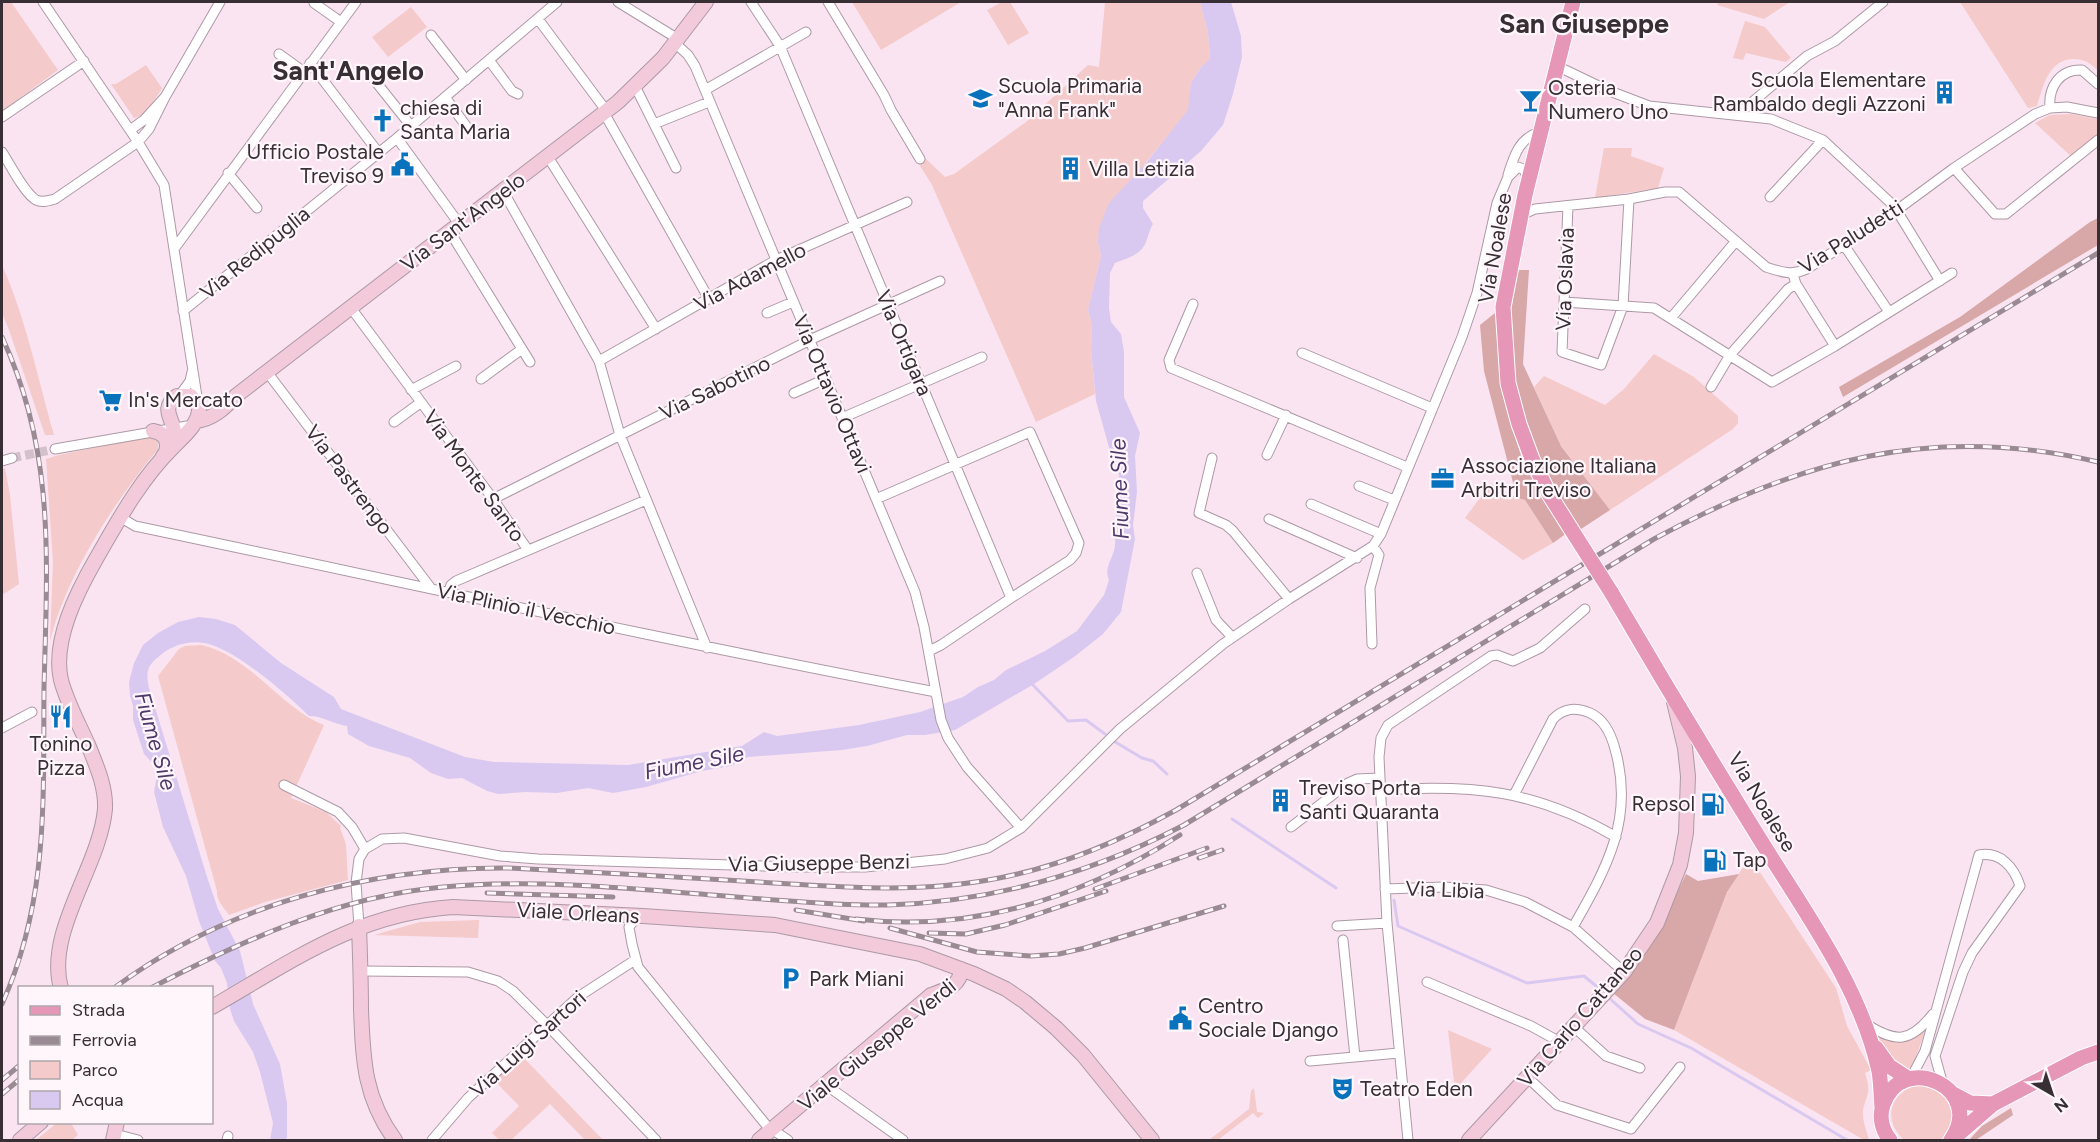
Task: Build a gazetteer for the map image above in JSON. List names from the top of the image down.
{
  "streets": {
    "main road": ["Via Noalese"],
    "street": [
      "Via Sant'Angelo",
      "Via Paludetti",
      "Via Redipuglia",
      "Via Adamello",
      "Via Oslavia",
      "Via Ortigara",
      "Via Sabotino",
      "Via Ottavio Ottavi",
      "Via Monte Santo",
      "Via Pastrengo",
      "Via Plinio il Vecchio",
      "Via Giuseppe Benzi",
      "Via Libia",
      "Viale Orleans",
      "Via Carlo Cattaneo",
      "Via Luigi Sartori",
      "Viale Giuseppe Verdi"
    ]
  },
  "crossings": [
    ["Via Sant'Angelo", "Via Ottavio Ottavi"],
    ["Via Sant'Angelo", "Via Monte Santo"],
    ["Via Sant'Angelo", "Via Pastrengo"],
    ["Via Sant'Angelo", "Via Plinio il Vecchio"],
    ["Via Paludetti", "Via Noalese"],
    ["Via Paludetti", "Via Oslavia"],
    ["Via Noalese", "Via Giuseppe Benzi"],
    ["Via Noalese", "Via Carlo Cattaneo"],
    ["Via Adamello", "Via Ortigara"],
    ["Via Adamello", "Via Ottavio Ottavi"],
    ["Via Ortigara", "Via Sabotino"],
    ["Via Sabotino", "Via Ottavio Ottavi"],
    ["Via Sabotino", "Via Monte Santo"],
    ["Via Ottavio Ottavi", "Via Plinio il Vecchio"],
    ["Via Ottavio Ottavi", "Via Giuseppe Benzi"],
    ["Via Pastrengo", "Via Plinio il Vecchio"],
    ["Via Libia", "Via Carlo Cattaneo"],
    ["Viale Orleans", "Viale Giuseppe Verdi"]
  ],
  "districts": ["San Giuseppe", "Sant'Angelo"],
  "water": ["Fiume Sile"],
  "places": {
    "building": ["Scuola Elementare Rambaldo degli Azzoni", "Villa Letizia", "Treviso Porta Santi Quaranta"],
    "school or university": ["Scuola Primaria \"Anna Frank\""],
    "bar": ["Osteria Numero Uno"],
    "church": ["chiesa di Santa Maria"],
    "public building": ["Ufficio Postale Treviso 9", "Centro Sociale Django"],
    "supermarket": ["In's Mercato"],
    "office": ["Associazione Italiana Arbitri Treviso"],
    "restaurant": ["Tonino Pizza"],
    "fuel station": ["Repsol", "Tap"],
    "parking": ["Park Miani"],
    "theatre": ["Teatro Eden"]
  },
  "legend": [
    "Strada",
    "Ferrovia",
    "Parco",
    "Acqua"
  ],
  "north": "bottom right"
}
